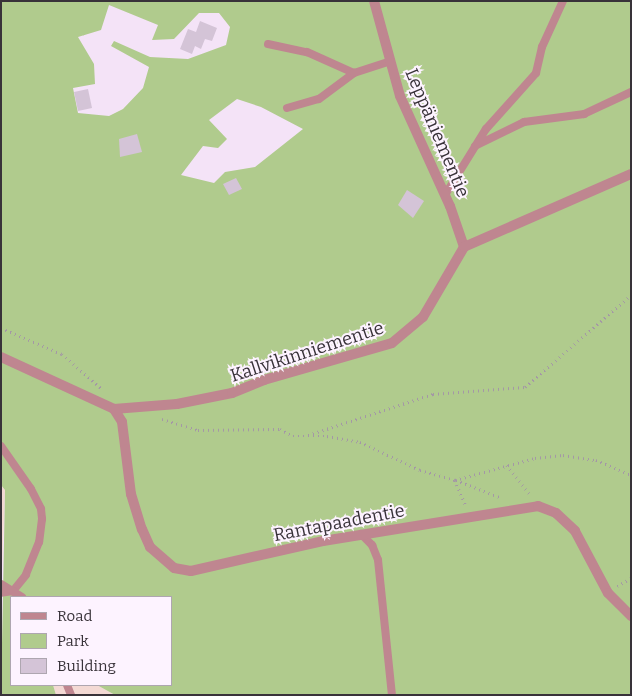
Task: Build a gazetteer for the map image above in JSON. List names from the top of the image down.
{
  "streets": {
    "street": ["Leppäniementie", "Kallvikinniementie", "Rantapaadentie"]
  },
  "crossings": [
    ["Leppäniementie", "Kallvikinniementie"],
    ["Kallvikinniementie", "Rantapaadentie"]
  ],
  "legend": ["Road", "Park", "Building"]
}
